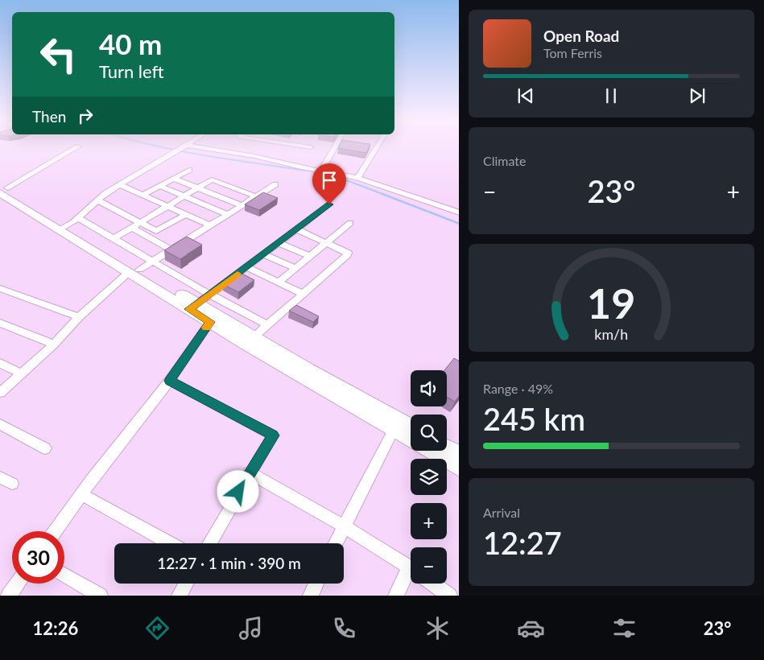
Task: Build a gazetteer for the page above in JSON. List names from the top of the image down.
{
  "page": {
    "turn": ["40 m", "Turn left"],
    "song": ["Open Road", "Tom Ferris"],
    "then": "Then",
    "tile": [
      "Climate",
      ["Range · 49%", "245 km"],
      ["Arrival", "12:27"]
    ],
    "heat": ["−", "23°", "+"],
    "map_buttons": ["+", "−"],
    "limit": "30",
    "trip": "12:27 · 1 min · 390 m",
    "tabs": ["12:26", "23°"],
    "gauge": ["19", "km/h"]
  }
}
